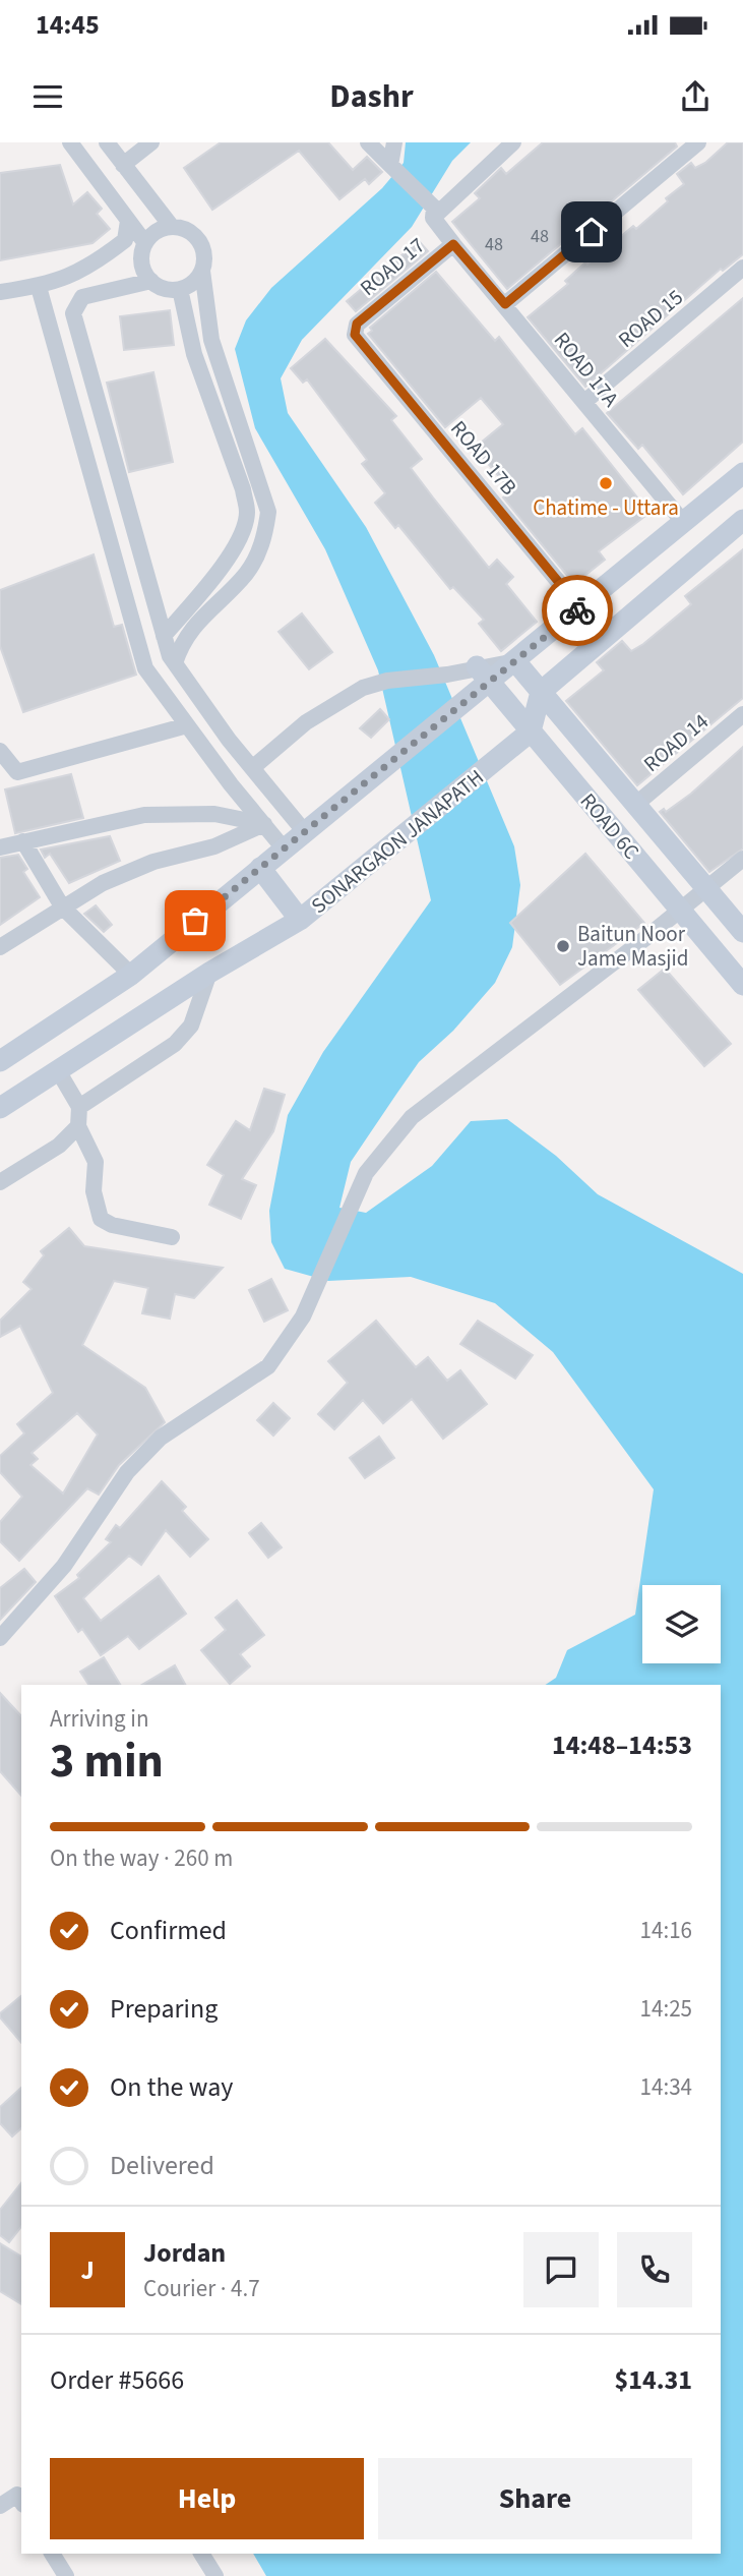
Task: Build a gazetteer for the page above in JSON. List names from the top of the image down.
{
  "streets": {
    "main road": ["ROAD 6C", "SONARGAON JANAPATH"],
    "street": [
      "ROAD 17",
      "ROAD 15",
      "ROAD 17A",
      "ROAD 17B",
      "ROAD 14"
    ]
  },
  "crossings": [
    ["ROAD 17", "ROAD 17A"],
    ["ROAD 17", "ROAD 17B"],
    ["ROAD 15", "ROAD 17A"],
    ["ROAD 14", "ROAD 6C"],
    ["ROAD 6C", "SONARGAON JANAPATH"]
  ],
  "places": ["Chatime - Uttara", "Baitun Noor Jame Masjid"],
  "house_numbers": ["48", "48"],
  "page": {
    "status": "14:45",
    "header": "Dashr",
    "heading": ["3 min", "Arriving in", "14:48–14:53"],
    "panel": [
      "Jordan",
      "Courier · 4.7",
      "Order #5666",
      "$14.31"
    ],
    "bar": "On the way · 260 m",
    "list": [
      ["Confirmed", "14:16"],
      ["Preparing", "14:25"],
      ["On the way", "14:34"],
      "Delivered"
    ],
    "round": "J",
    "buttons": ["Help", "Share"]
  }
}
